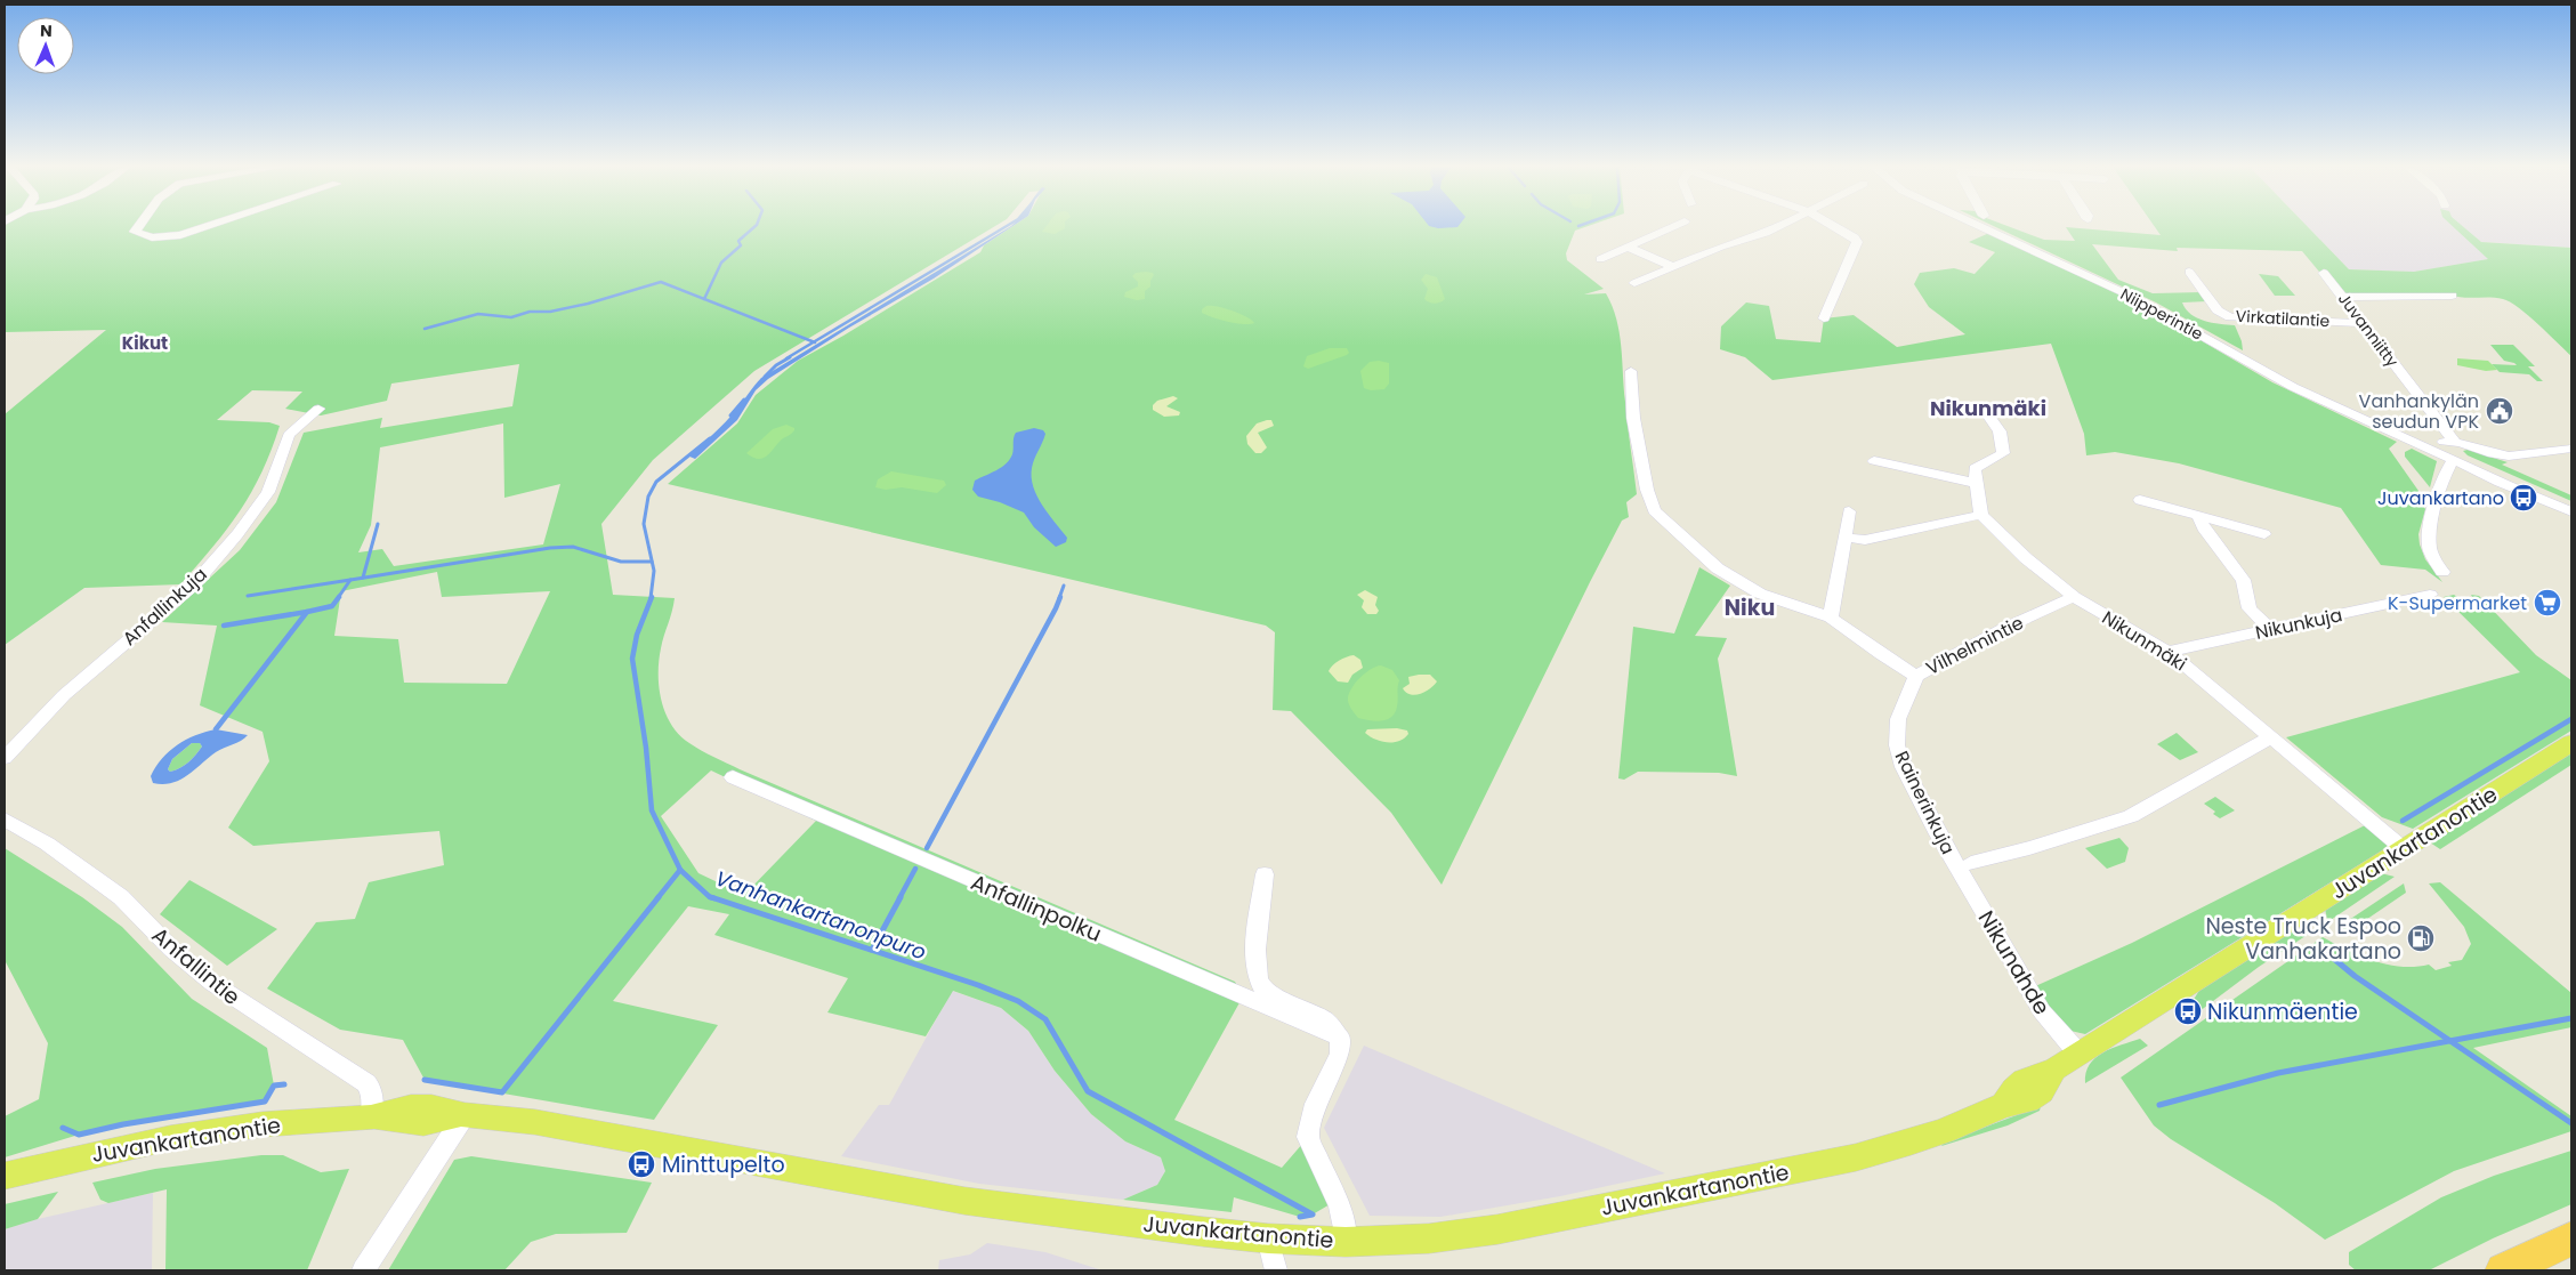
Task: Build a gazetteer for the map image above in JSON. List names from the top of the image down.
{
  "streets": {
    "main road": ["Juvankartanontie"],
    "street": [
      "Niipperintie",
      "Virkatilantie",
      "Juvanniitty",
      "Anfallinkuja",
      "Nikunkuja",
      "Nikunmäki",
      "Vilhelmintie",
      "Rainerinkuja",
      "Anfallinpolku",
      "Nikunahde",
      "Anfallintie"
    ]
  },
  "crossings": [
    ["Virkatilantie", "Juvanniitty"],
    ["Nikunkuja", "Nikunmäki"],
    ["Nikunmäki", "Vilhelmintie"],
    ["Nikunmäki", "Juvankartanontie"],
    ["Vilhelmintie", "Rainerinkuja"],
    ["Rainerinkuja", "Nikunahde"],
    ["Juvankartanontie", "Nikunahde"],
    ["Juvankartanontie", "Anfallintie"]
  ],
  "districts": ["Kikut", "Nikunmäki", "Niku"],
  "water": ["Vanhankartanonpuro"],
  "places": {
    "public building": ["Vanhankylän seudun VPK"],
    "bus stop": ["Juvankartano", "Nikunmäentie", "Minttupelto"],
    "supermarket": ["K-Supermarket"],
    "fuel station": ["Neste Truck Espoo Vanhakartano"]
  },
  "north": "top"
}
